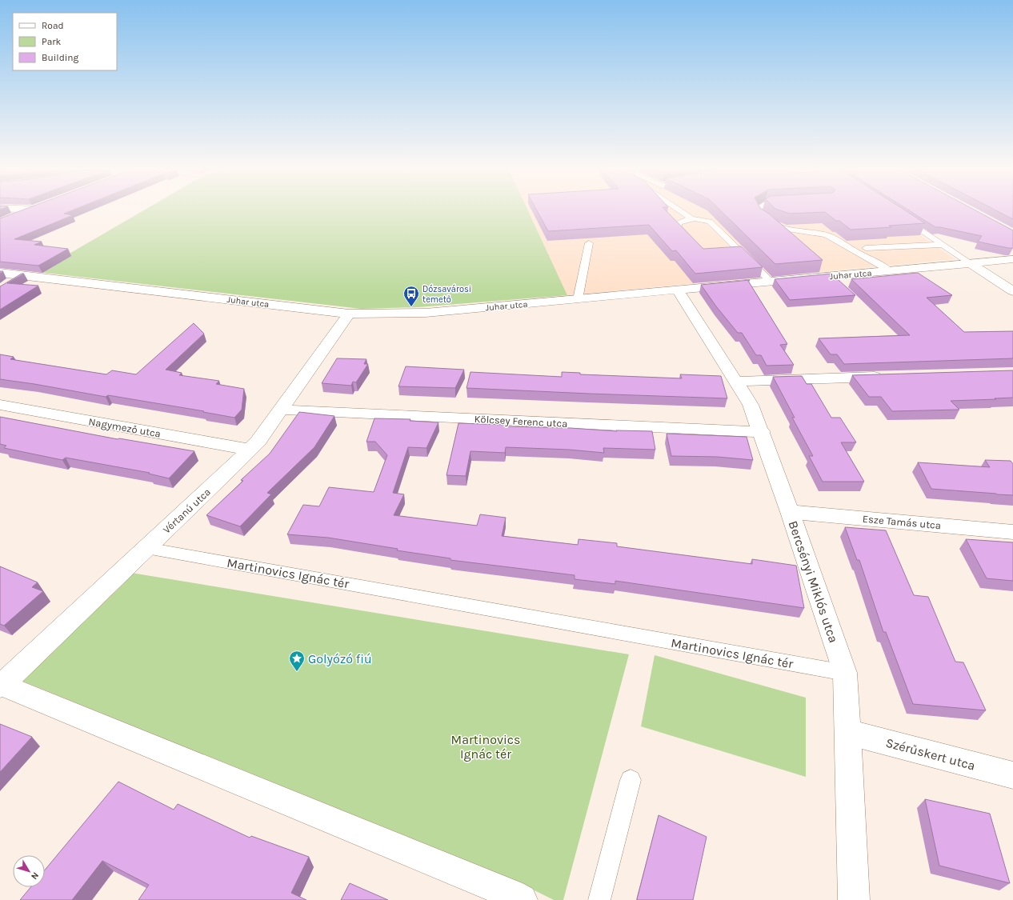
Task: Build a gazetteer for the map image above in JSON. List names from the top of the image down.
{
  "streets": {
    "street": [
      "Juhar utca",
      "Kölcsey Ferenc utca",
      "Nagymező utca",
      "Vértanú utca",
      "Esze Tamás utca",
      "Bercsényi Miklós utca",
      "Szérűskert utca"
    ],
    "lane": ["Martinovics Ignác tér"]
  },
  "crossings": [
    ["Juhar utca", "Vértanú utca"],
    ["Juhar utca", "Bercsényi Miklós utca"],
    ["Kölcsey Ferenc utca", "Vértanú utca"],
    ["Kölcsey Ferenc utca", "Bercsényi Miklós utca"],
    ["Nagymező utca", "Vértanú utca"],
    ["Vértanú utca", "Martinovics Ignác tér"],
    ["Esze Tamás utca", "Bercsényi Miklós utca"],
    ["Martinovics Ignác tér", "Bercsényi Miklós utca"],
    ["Bercsényi Miklós utca", "Szérűskert utca"]
  ],
  "parks": ["Martinovics Ignác tér"],
  "places": {
    "bus stop": ["Dózsavárosi temető"],
    "place": ["Golyózó fiú"]
  },
  "legend": ["Road", "Park", "Building"],
  "north": "bottom right"
}
